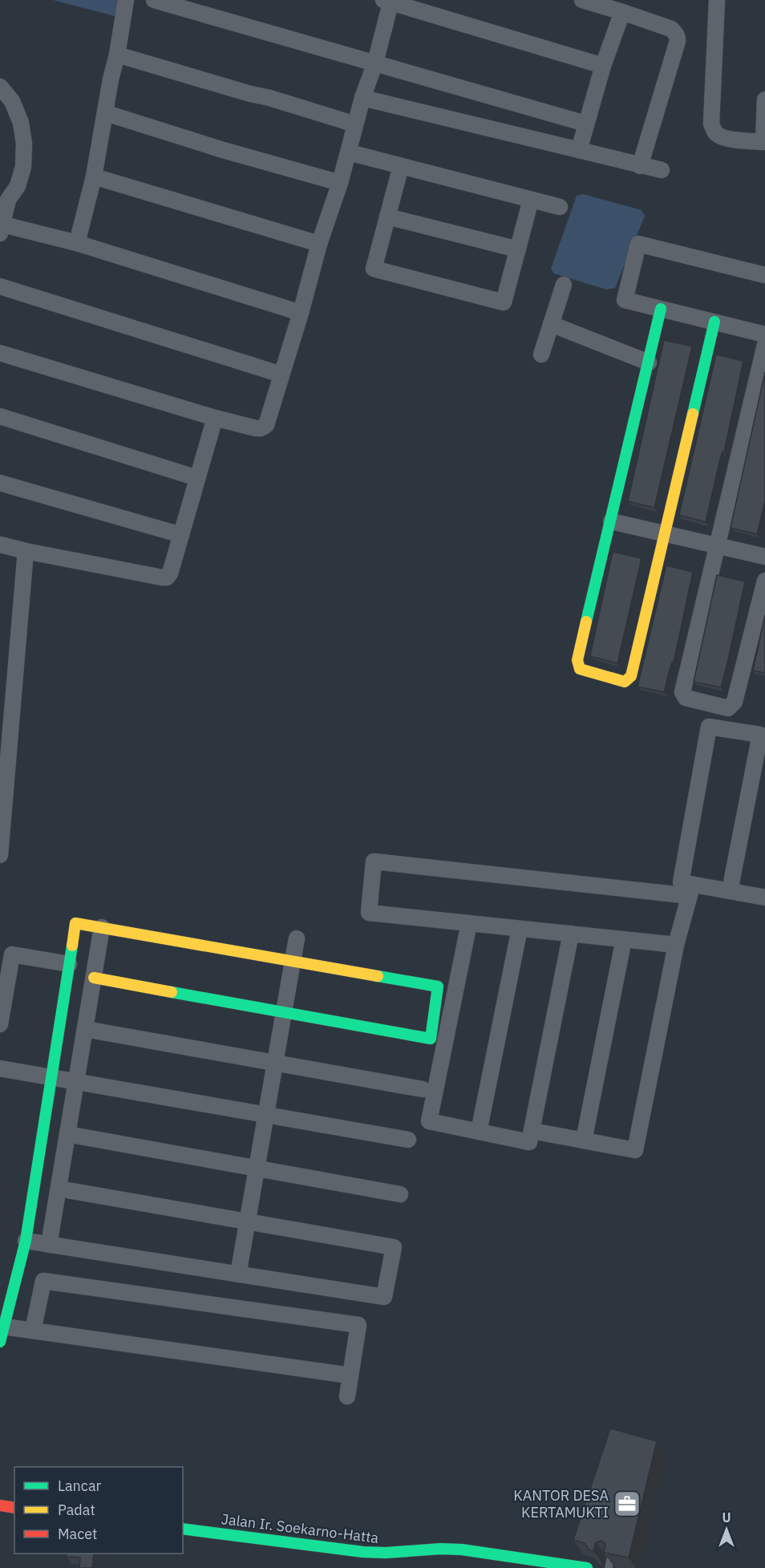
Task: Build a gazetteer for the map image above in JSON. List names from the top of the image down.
{
  "streets": {
    "street": ["Jalan Ir. Soekarno-Hatta"]
  },
  "places": {
    "office": ["KANTOR DESA KERTAMUKTI"]
  },
  "legend": ["Lancar", "Padat", "Macet"],
  "north": "top"
}
